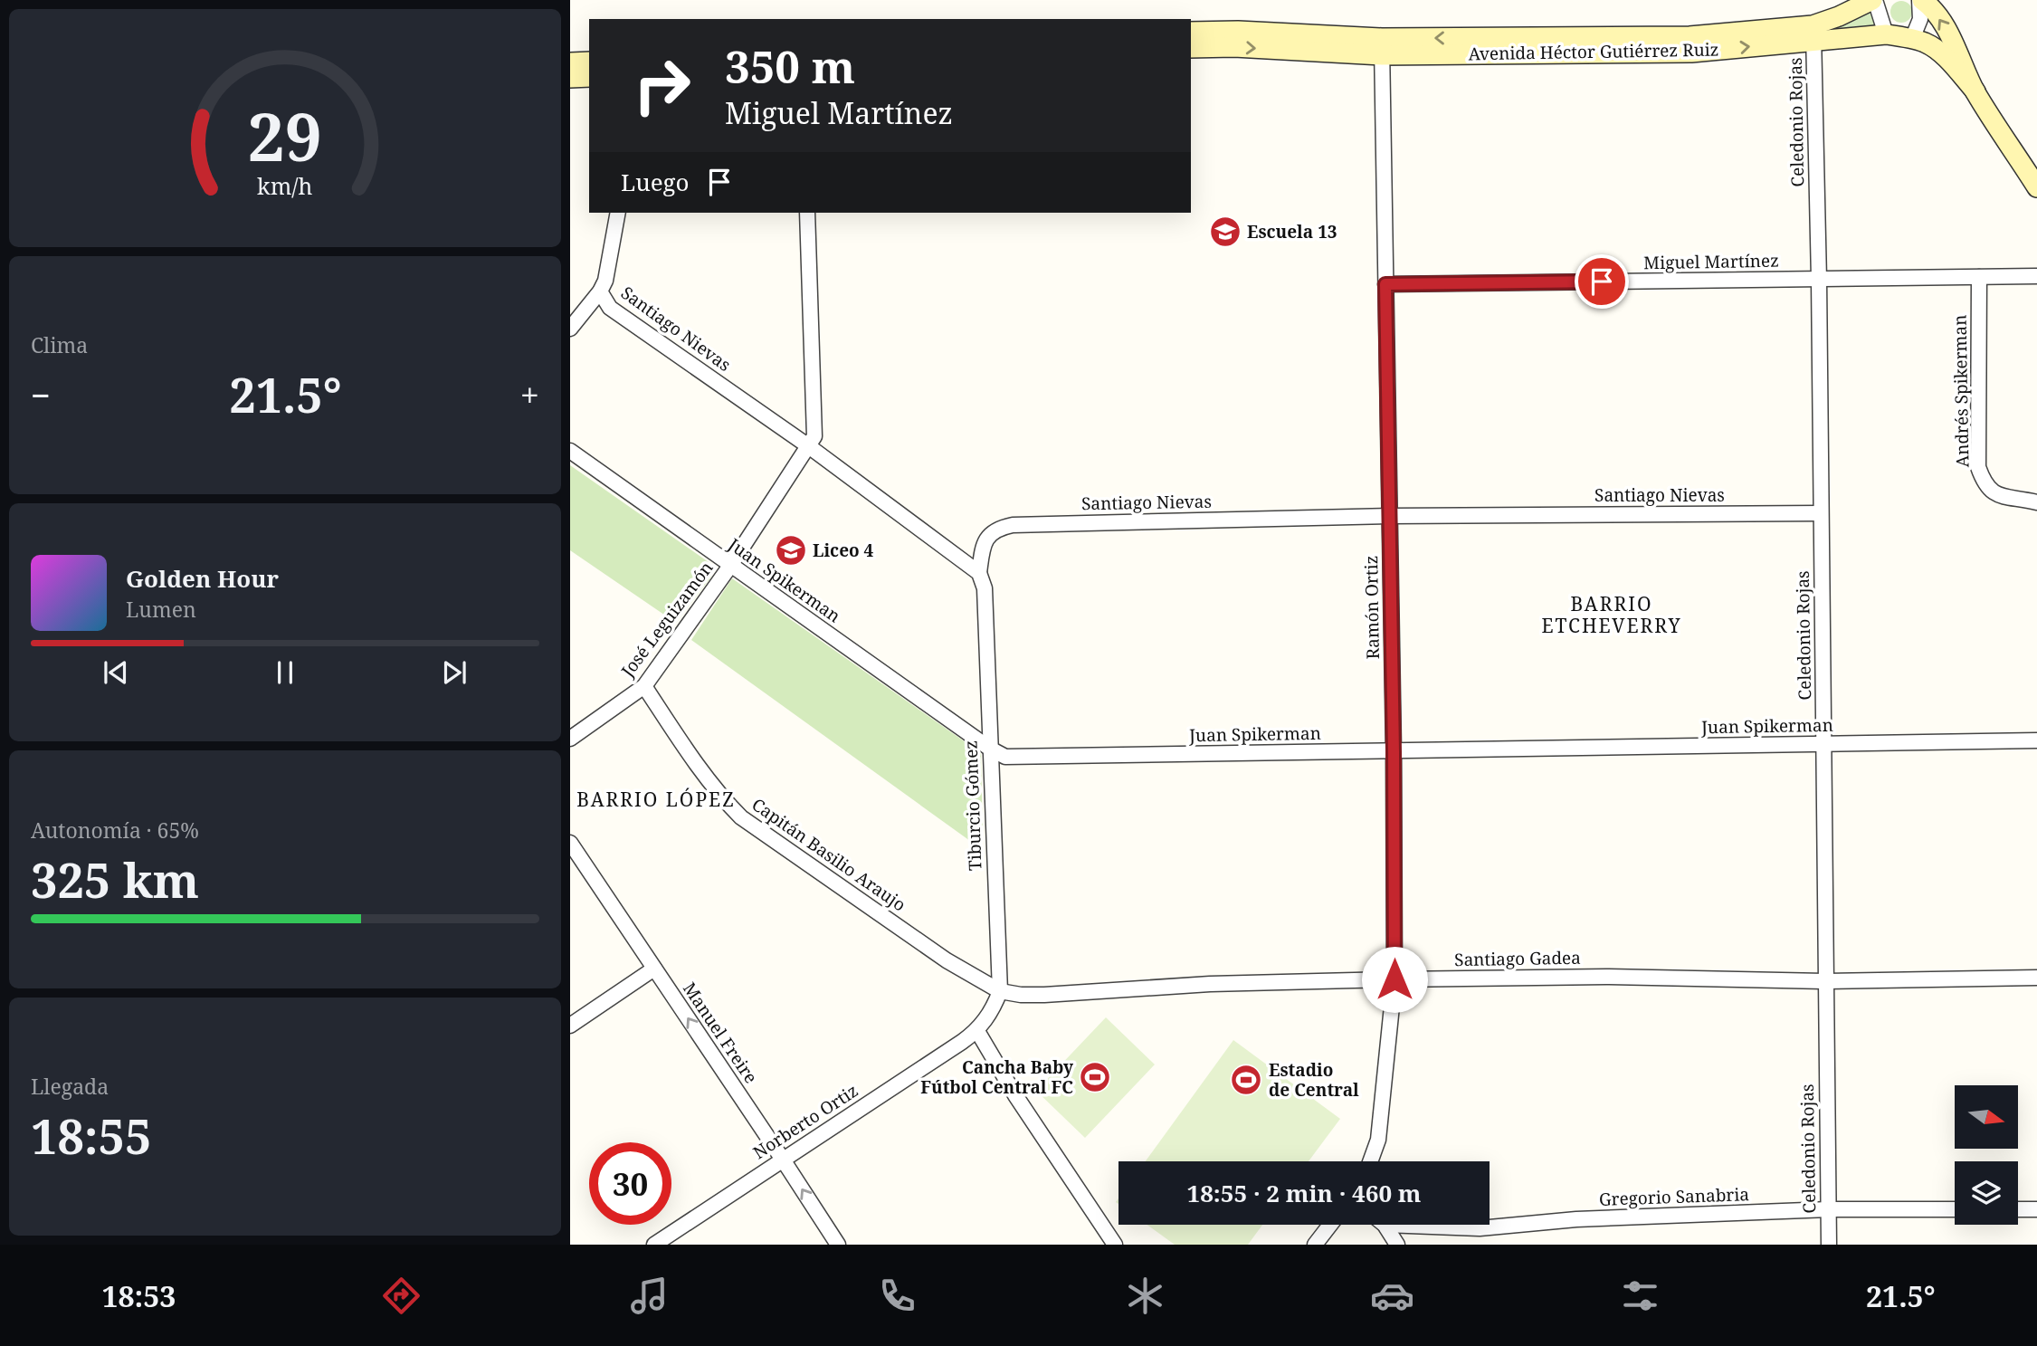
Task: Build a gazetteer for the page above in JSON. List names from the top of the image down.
{
  "streets": {
    "street": [
      "Avenida Héctor Gutiérrez Ruiz",
      "Celedonio Rojas",
      "Miguel Martínez",
      "Santiago Nievas",
      "Andrés Spikerman",
      "Juan Spikerman",
      "Ramón Ortiz",
      "José Leguizamón",
      "Tiburcio Gómez",
      "Capitán Basilio Araujo",
      "Santiago Gadea",
      "Manuel Freire",
      "Norberto Ortiz",
      "Gregorio Sanabria"
    ]
  },
  "crossings": [
    ["Avenida Héctor Gutiérrez Ruiz", "Celedonio Rojas"],
    ["Avenida Héctor Gutiérrez Ruiz", "Ramón Ortiz"],
    ["Celedonio Rojas", "Miguel Martínez"],
    ["Celedonio Rojas", "Santiago Nievas"],
    ["Celedonio Rojas", "Juan Spikerman"],
    ["Celedonio Rojas", "Santiago Gadea"],
    ["Celedonio Rojas", "Gregorio Sanabria"],
    ["Miguel Martínez", "Andrés Spikerman"],
    ["Miguel Martínez", "Ramón Ortiz"],
    ["Santiago Nievas", "Ramón Ortiz"],
    ["Santiago Nievas", "José Leguizamón"],
    ["Santiago Nievas", "Tiburcio Gómez"],
    ["Juan Spikerman", "Ramón Ortiz"],
    ["Juan Spikerman", "José Leguizamón"],
    ["Juan Spikerman", "Tiburcio Gómez"],
    ["Ramón Ortiz", "Santiago Gadea"],
    ["José Leguizamón", "Capitán Basilio Araujo"],
    ["Tiburcio Gómez", "Capitán Basilio Araujo"],
    ["Tiburcio Gómez", "Santiago Gadea"],
    ["Tiburcio Gómez", "Norberto Ortiz"],
    ["Capitán Basilio Araujo", "Santiago Gadea"],
    ["Manuel Freire", "Norberto Ortiz"]
  ],
  "one_way": ["Manuel Freire"],
  "districts": ["BARRIO ETCHEVERRY", "BARRIO LÓPEZ"],
  "places": {
    "school or university": ["Escuela 13", "Liceo 4"],
    "sports": ["Cancha Baby Fútbol Central FC", "Estadio de Central"]
  },
  "north": "right",
  "page": {
    "turn": ["350 m", "Miguel Martínez"],
    "then": "Luego",
    "tile": [
      "Clima",
      ["Autonomía · 65%", "325 km"],
      ["Llegada", "18:55"]
    ],
    "heat": ["−", "21.5°", "+"],
    "song": ["Golden Hour", "Lumen"],
    "limit": "30",
    "trip": "18:55 · 2 min · 460 m",
    "tabs": ["18:53", "21.5°"],
    "gauge": ["29", "km/h"]
  }
}
